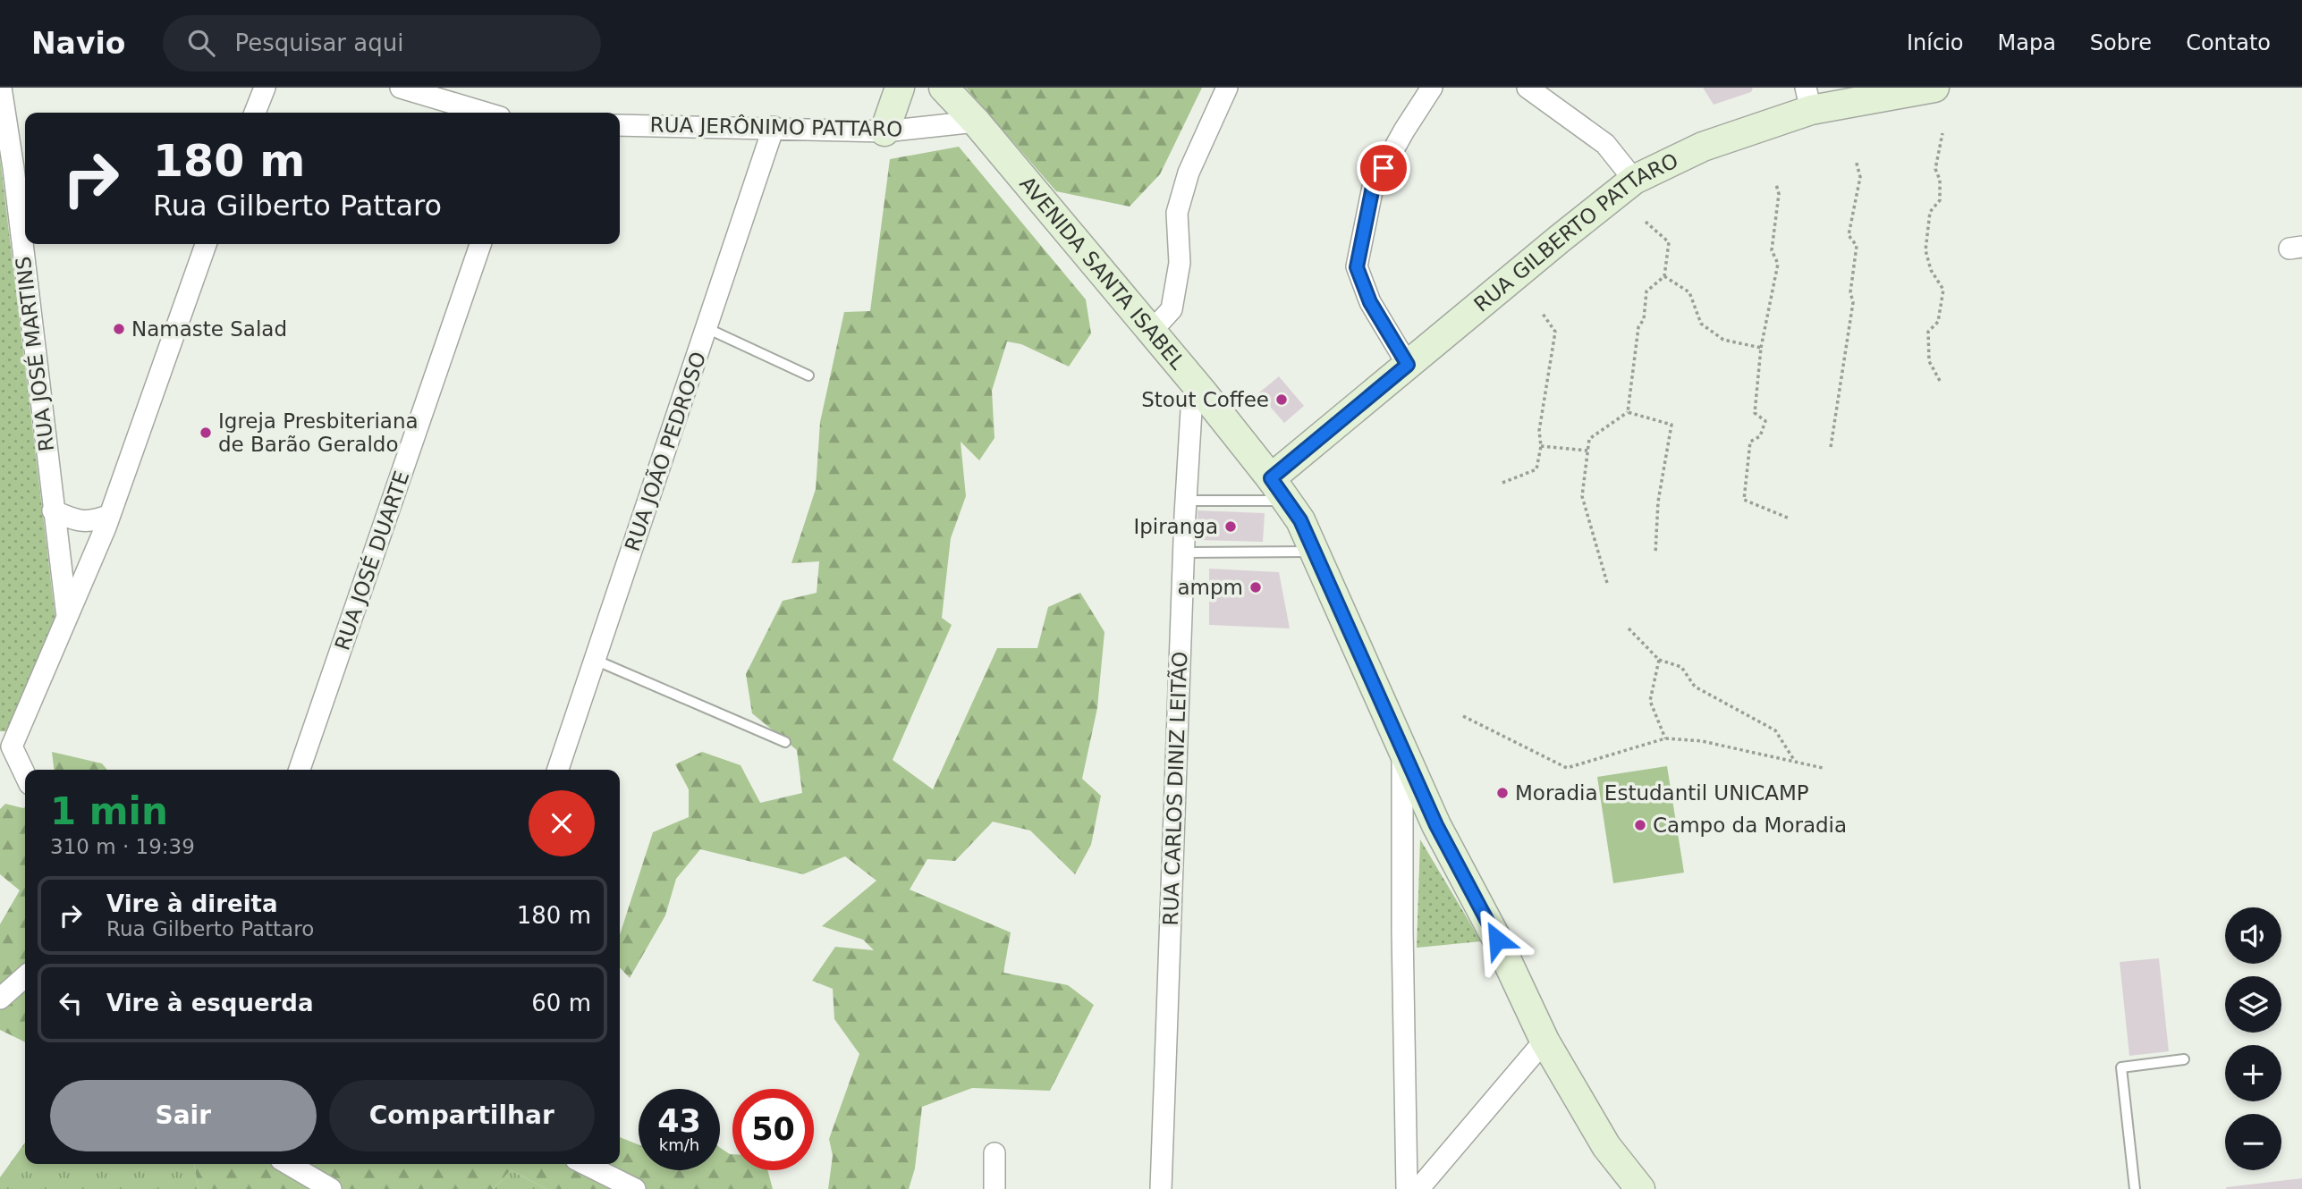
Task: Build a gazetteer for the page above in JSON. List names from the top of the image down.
{
  "streets": {
    "main road": ["RUA GILBERTO PATTARO", "AVENIDA SANTA ISABEL"],
    "street": [
      "RUA JERÔNIMO PATTARO",
      "RUA JOSÉ MARTINS",
      "RUA JOÃO PEDROSO",
      "RUA JOSÉ DUARTE",
      "RUA CARLOS DINIZ LEITÃO"
    ]
  },
  "crossings": [
    ["RUA JERÔNIMO PATTARO", "AVENIDA SANTA ISABEL"],
    ["RUA JERÔNIMO PATTARO", "RUA JOÃO PEDROSO"],
    ["RUA GILBERTO PATTARO", "AVENIDA SANTA ISABEL"],
    ["AVENIDA SANTA ISABEL", "RUA CARLOS DINIZ LEITÃO"]
  ],
  "places": [
    "Namaste Salad",
    "Stout Coffee",
    "Igreja Presbiteriana de Barão Geraldo",
    "Ipiranga",
    "ampm",
    "Moradia Estudantil UNICAMP",
    "Campo da Moradia"
  ],
  "page": {
    "header": "Navio",
    "search": "Pesquisar aqui",
    "nav": [
      "Início",
      "Mapa",
      "Sobre",
      "Contato"
    ],
    "turn": ["180 m", "Rua Gilberto Pattaro"],
    "heading": ["1 min", "310 m · 19:39"],
    "list": [
      {
        "name": "Vire à direita",
        "note": "Rua Gilberto Pattaro",
        "value": "180 m"
      },
      {
        "name": "Vire à esquerda",
        "value": "60 m"
      }
    ],
    "map_buttons": ["+", "−"],
    "buttons": ["Sair", "Compartilhar"],
    "speed": "43 km/h",
    "limit": "50"
  }
}
